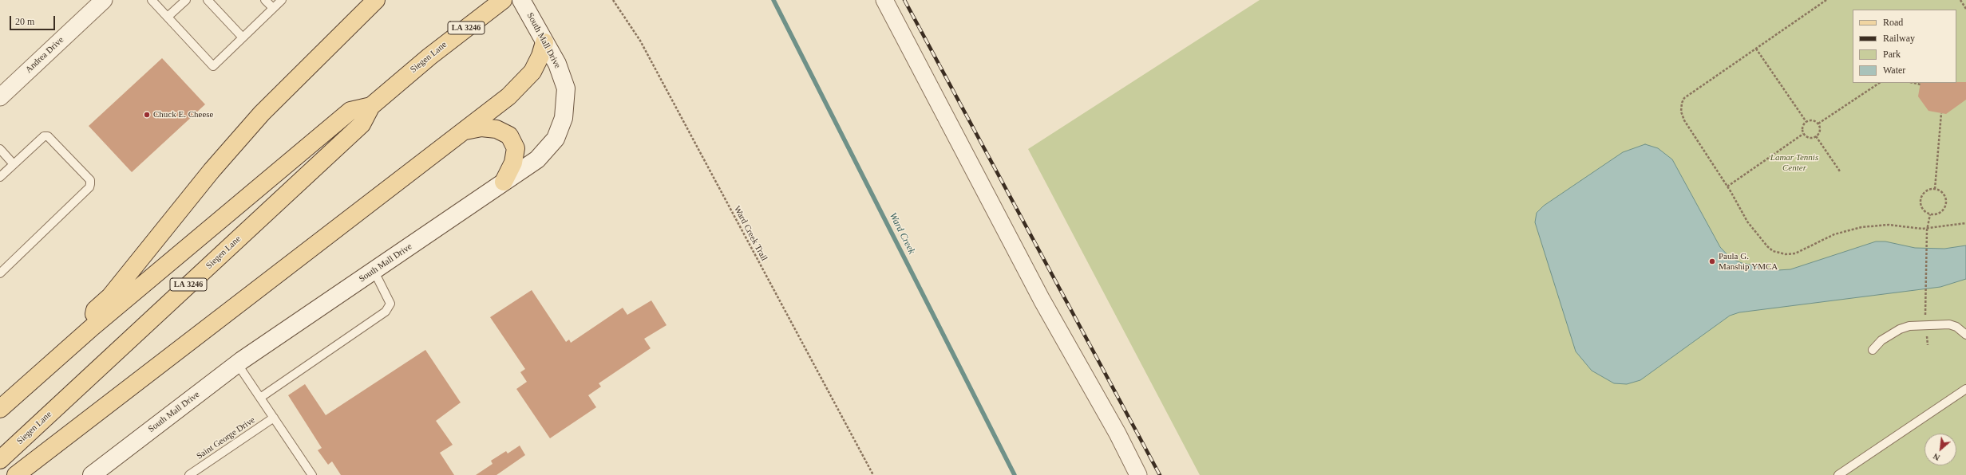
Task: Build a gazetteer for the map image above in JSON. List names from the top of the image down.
{
  "streets": {
    "main road": ["LA 3246", "Siegen Lane"],
    "street": ["South Mall Drive", "Andrea Drive"],
    "lane": ["Saint George Drive"],
    "path": ["Ward Creek Trail"]
  },
  "water": ["Ward Creek"],
  "parks": ["Lamar Tennis Center"],
  "places": ["Chuck E. Cheese", "Paula G. Manship YMCA"],
  "legend": [
    "Road",
    "Railway",
    "Park",
    "Water"
  ],
  "scale_bar": "20 m",
  "north": "bottom left"
}
